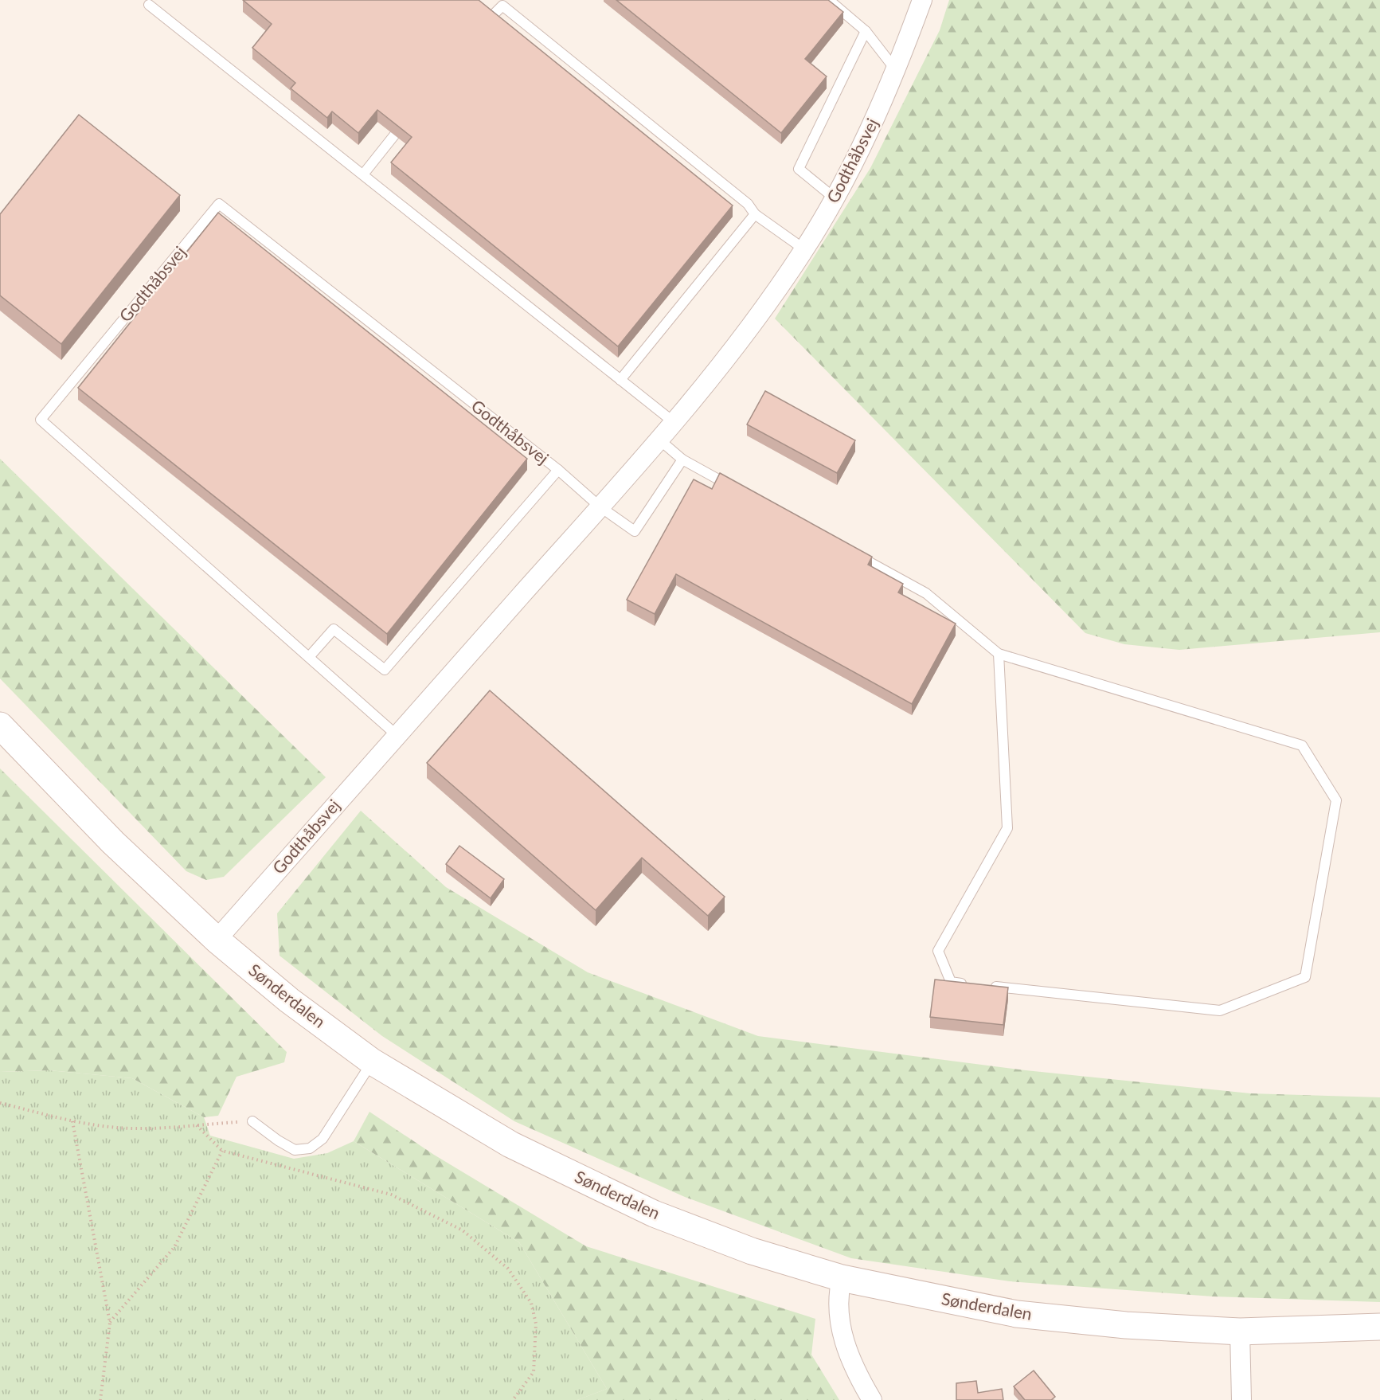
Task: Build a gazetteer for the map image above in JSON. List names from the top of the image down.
{
  "streets": {
    "street": ["Godthåbsvej", "Sønderdalen"]
  },
  "crossings": [
    ["Godthåbsvej", "Sønderdalen"]
  ]
}
